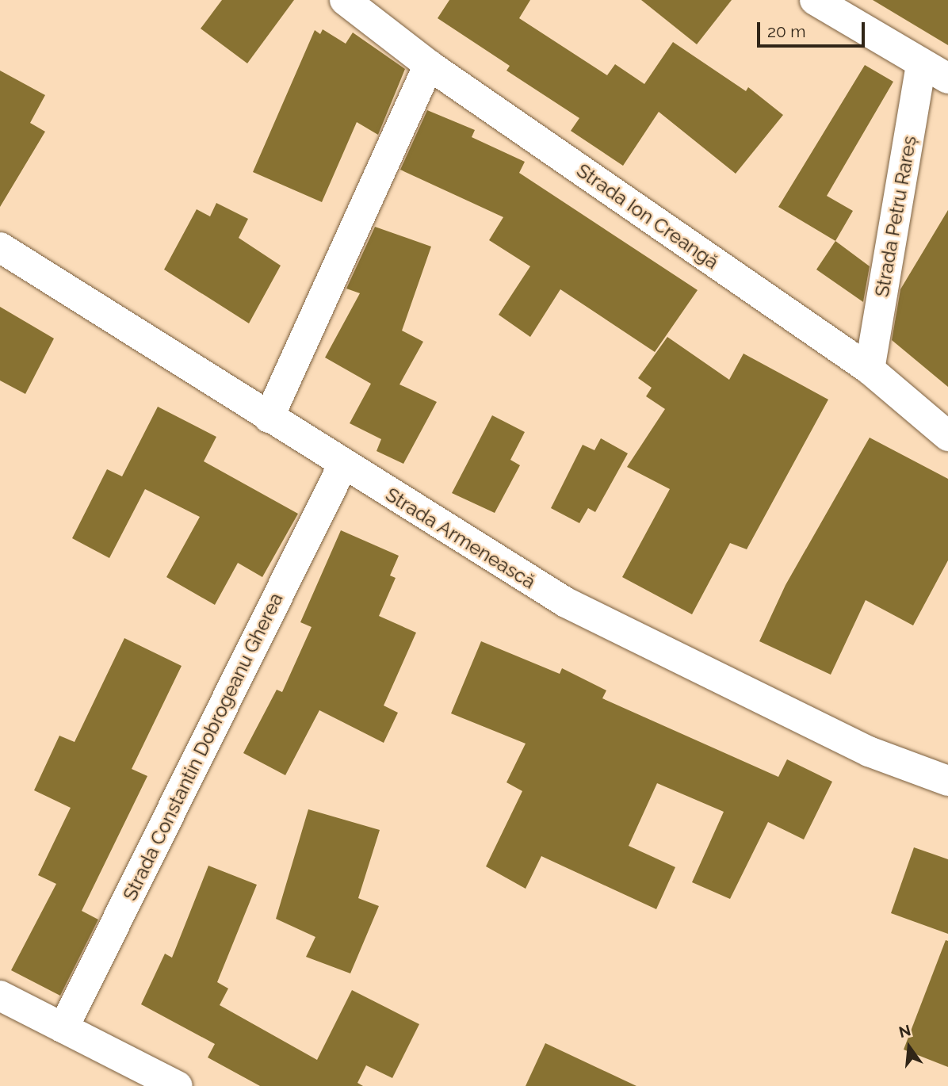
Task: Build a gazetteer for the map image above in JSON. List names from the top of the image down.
{
  "streets": {
    "street": [
      "Strada Ion Creangă",
      "Strada Petru Rareș",
      "Strada Armenească",
      "Strada Constantin Dobrogeanu Gherea"
    ]
  },
  "crossings": [
    ["Strada Ion Creangă", "Strada Petru Rareș"],
    ["Strada Armenească", "Strada Constantin Dobrogeanu Gherea"]
  ],
  "scale_bar": "20 m",
  "north": "top"
}
